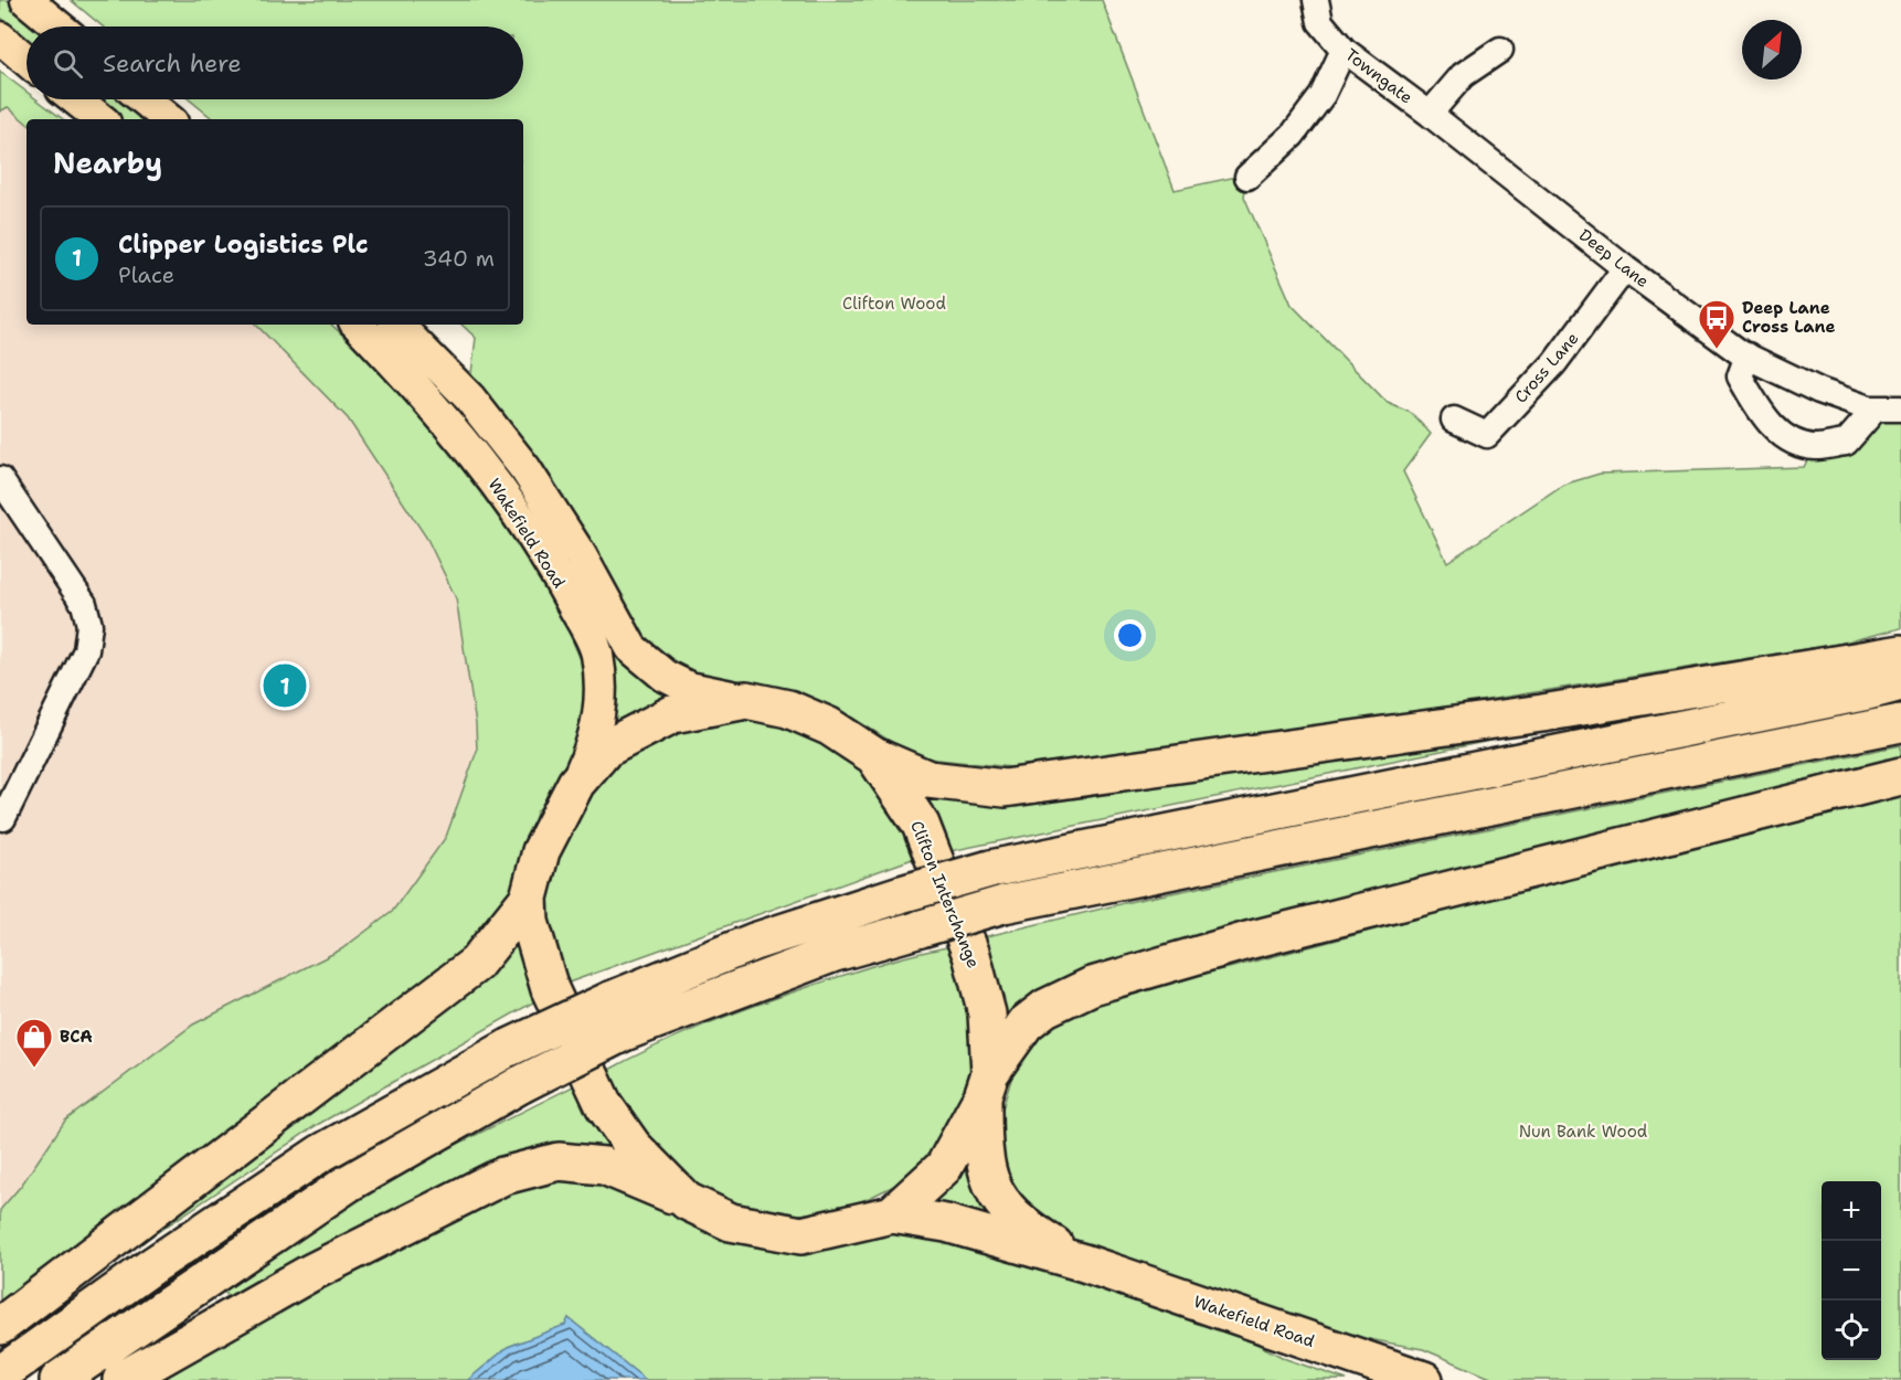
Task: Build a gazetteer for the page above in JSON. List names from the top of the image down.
{
  "streets": {
    "highway": ["Wakefield Road", "Clifton Interchange"],
    "street": ["Towngate", "Deep Lane", "Cross Lane"]
  },
  "crossings": [
    ["Towngate", "Deep Lane"],
    ["Deep Lane", "Cross Lane"],
    ["Wakefield Road", "Clifton Interchange"]
  ],
  "parks": ["Clifton Wood", "Nun Bank Wood"],
  "places": {
    "bus stop": ["Deep Lane Cross Lane"],
    "shop": ["BCA"]
  },
  "north": "top right",
  "page": {
    "search": "Search here",
    "heading": "Nearby",
    "list": [
      {
        "mark": "1",
        "name": "Clipper Logistics Plc",
        "note": "Place",
        "value": "340 m"
      }
    ],
    "pins": "1",
    "map_buttons": ["+", "−"]
  }
}
